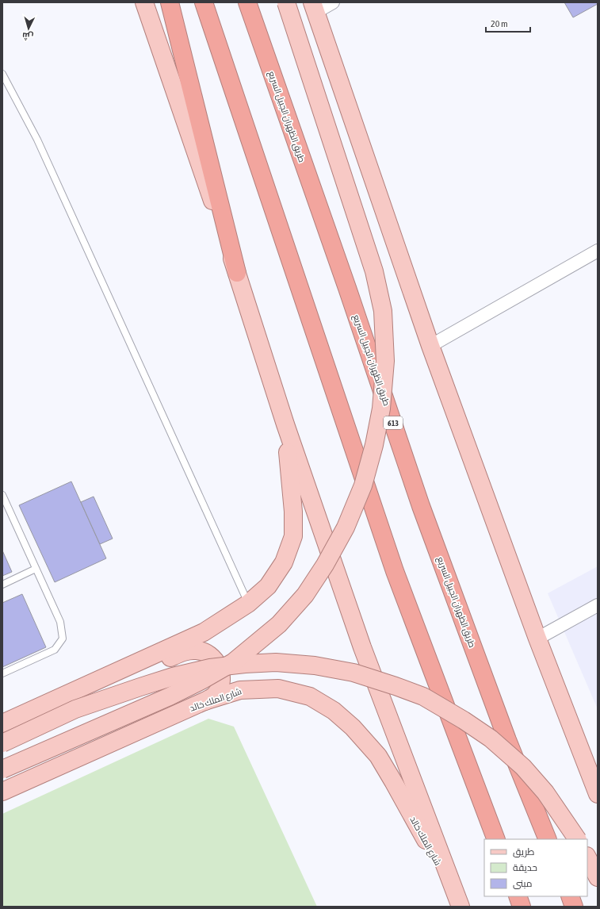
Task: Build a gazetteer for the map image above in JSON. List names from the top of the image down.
{
  "streets": {
    "highway": ["طريق الظهران الجبيل السريع", "613"],
    "main road": ["شارع الملك خالد"]
  },
  "legend": ["طريق", "حديقة", "مبنى"],
  "scale_bar": "20 m",
  "north": "bottom"
}
